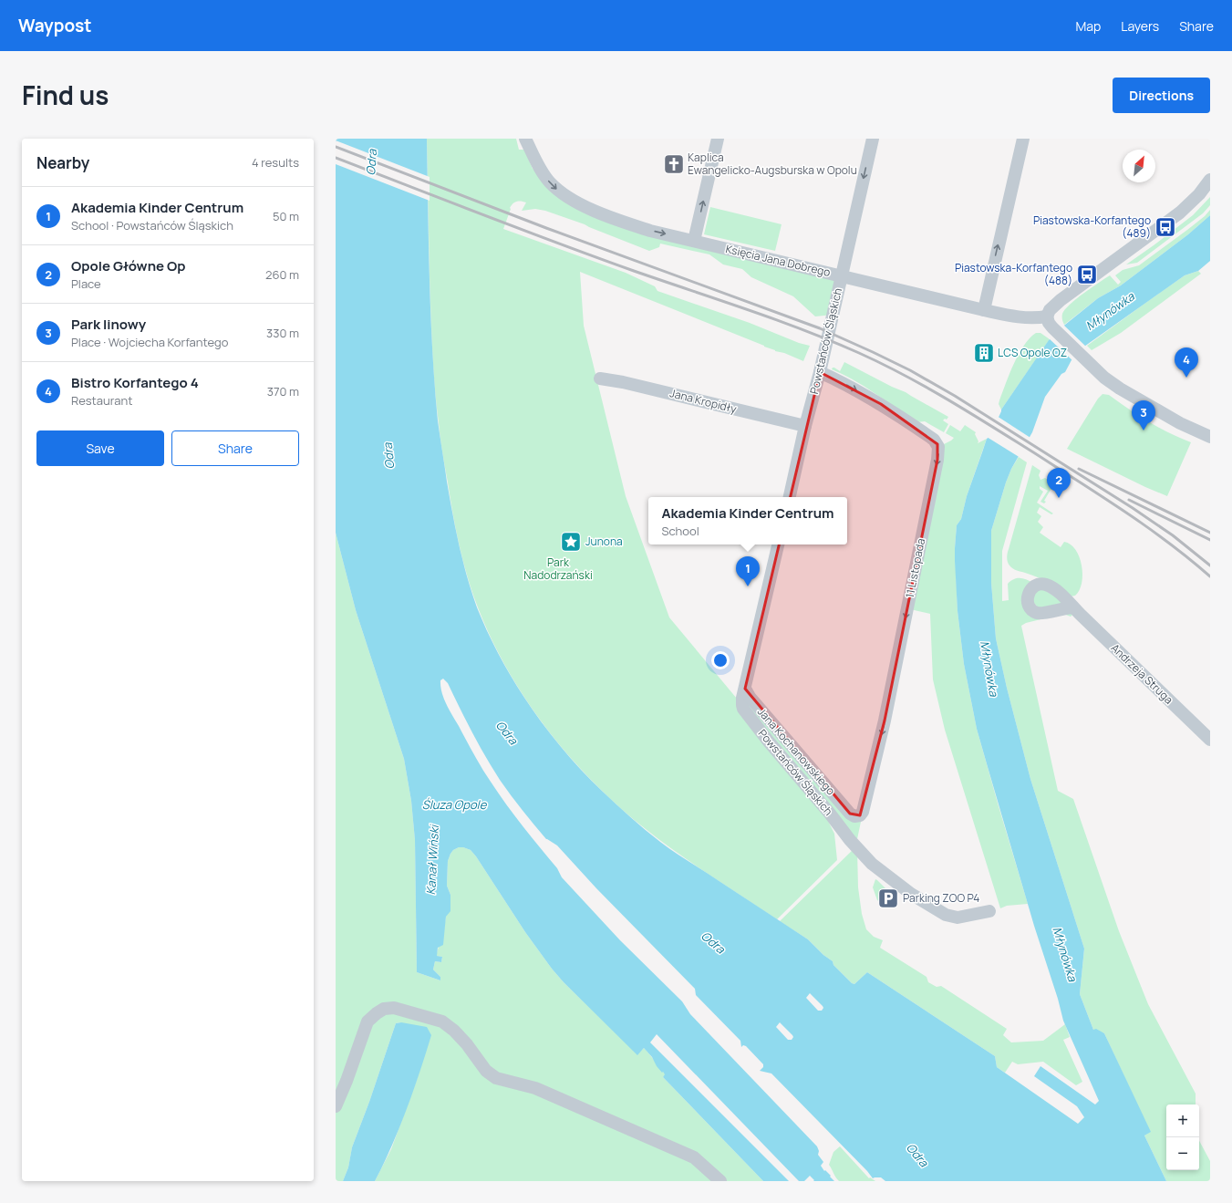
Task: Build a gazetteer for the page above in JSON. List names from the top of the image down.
{
  "streets": {
    "street": [
      "Księcia Jana Dobrego",
      "Powstańców Śląskich",
      "Jana Kropidły",
      "11 Listopada",
      "Andrzeja Struga",
      "Jana Kochanowskiego"
    ]
  },
  "crossings": [
    ["Księcia Jana Dobrego", "Powstańców Śląskich"],
    ["Powstańców Śląskich", "Jana Kropidły"],
    ["Powstańców Śląskich", "11 Listopada"],
    ["Powstańców Śląskich", "Jana Kochanowskiego"],
    ["11 Listopada", "Jana Kochanowskiego"]
  ],
  "one_way": ["11 Listopada"],
  "water": [
    "Odra",
    "Młynówka",
    "Śluza Opole",
    "Kanał Wiński"
  ],
  "parks": ["Park Nadodrzański"],
  "places": {
    "church": ["Kaplica Ewangelicko-Augsburska w Opolu"],
    "bus stop": ["Piastowska-Korfantego (489)", "Piastowska-Korfantego (488)"],
    "building": ["LCS Opole OZ"],
    "place": ["Junona"],
    "parking": ["Parking ZOO P4"]
  },
  "north": "top right",
  "page": {
    "header": "Waypost",
    "nav": ["Map", "Layers", "Share"],
    "title": "Find us",
    "buttons": [
      "Directions",
      ["Save", "Share"]
    ],
    "heading": ["Nearby", "4 results"],
    "list": [
      {
        "mark": "1",
        "name": "Akademia Kinder Centrum",
        "note": "School · Powstańców Śląskich",
        "value": "50 m"
      },
      {
        "mark": "2",
        "name": "Opole Główne Op",
        "note": "Place",
        "value": "260 m"
      },
      {
        "mark": "3",
        "name": "Park linowy",
        "note": "Place · Wojciecha Korfantego",
        "value": "330 m"
      },
      {
        "mark": "4",
        "name": "Bistro Korfantego 4",
        "note": "Restaurant",
        "value": "370 m"
      }
    ],
    "pins": [
      "4",
      "3",
      "2",
      "1"
    ],
    "popup": ["Akademia Kinder Centrum", "School"],
    "map_buttons": ["+", "−"]
  }
}
